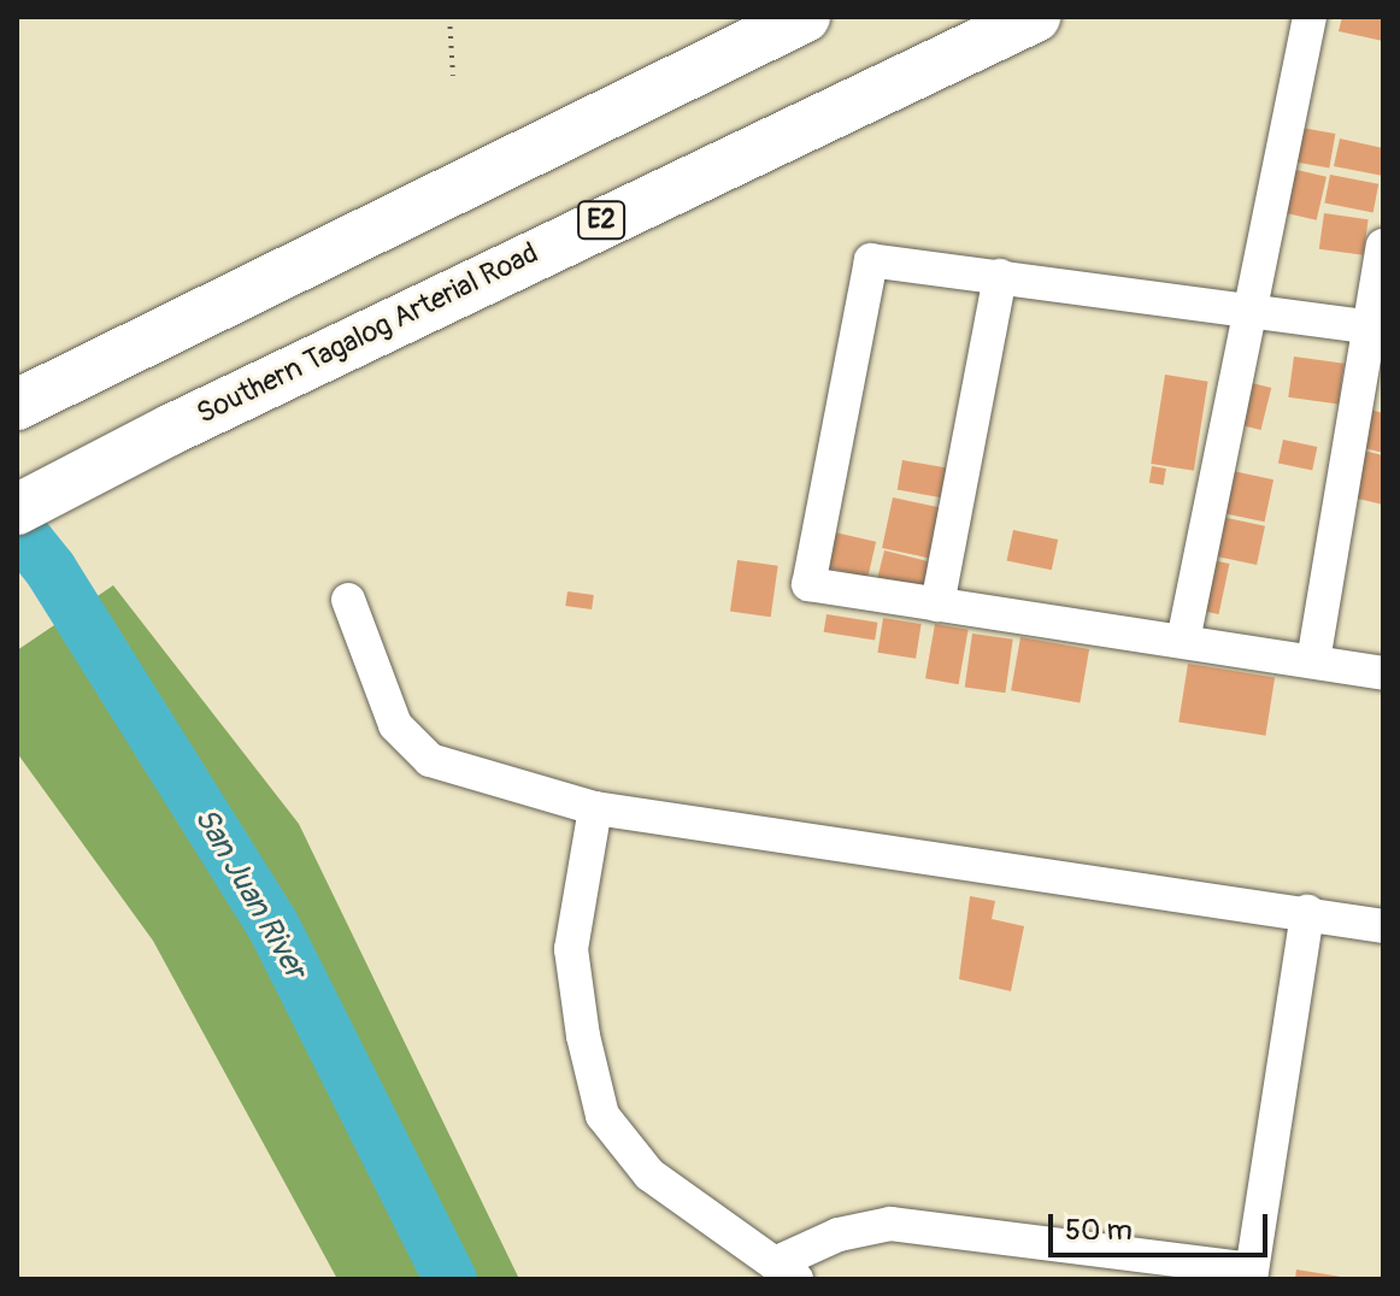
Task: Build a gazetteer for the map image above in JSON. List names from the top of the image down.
{
  "streets": {
    "highway": ["E2", "Southern Tagalog Arterial Road"]
  },
  "water": ["San Juan River"],
  "scale_bar": "50 m"
}
